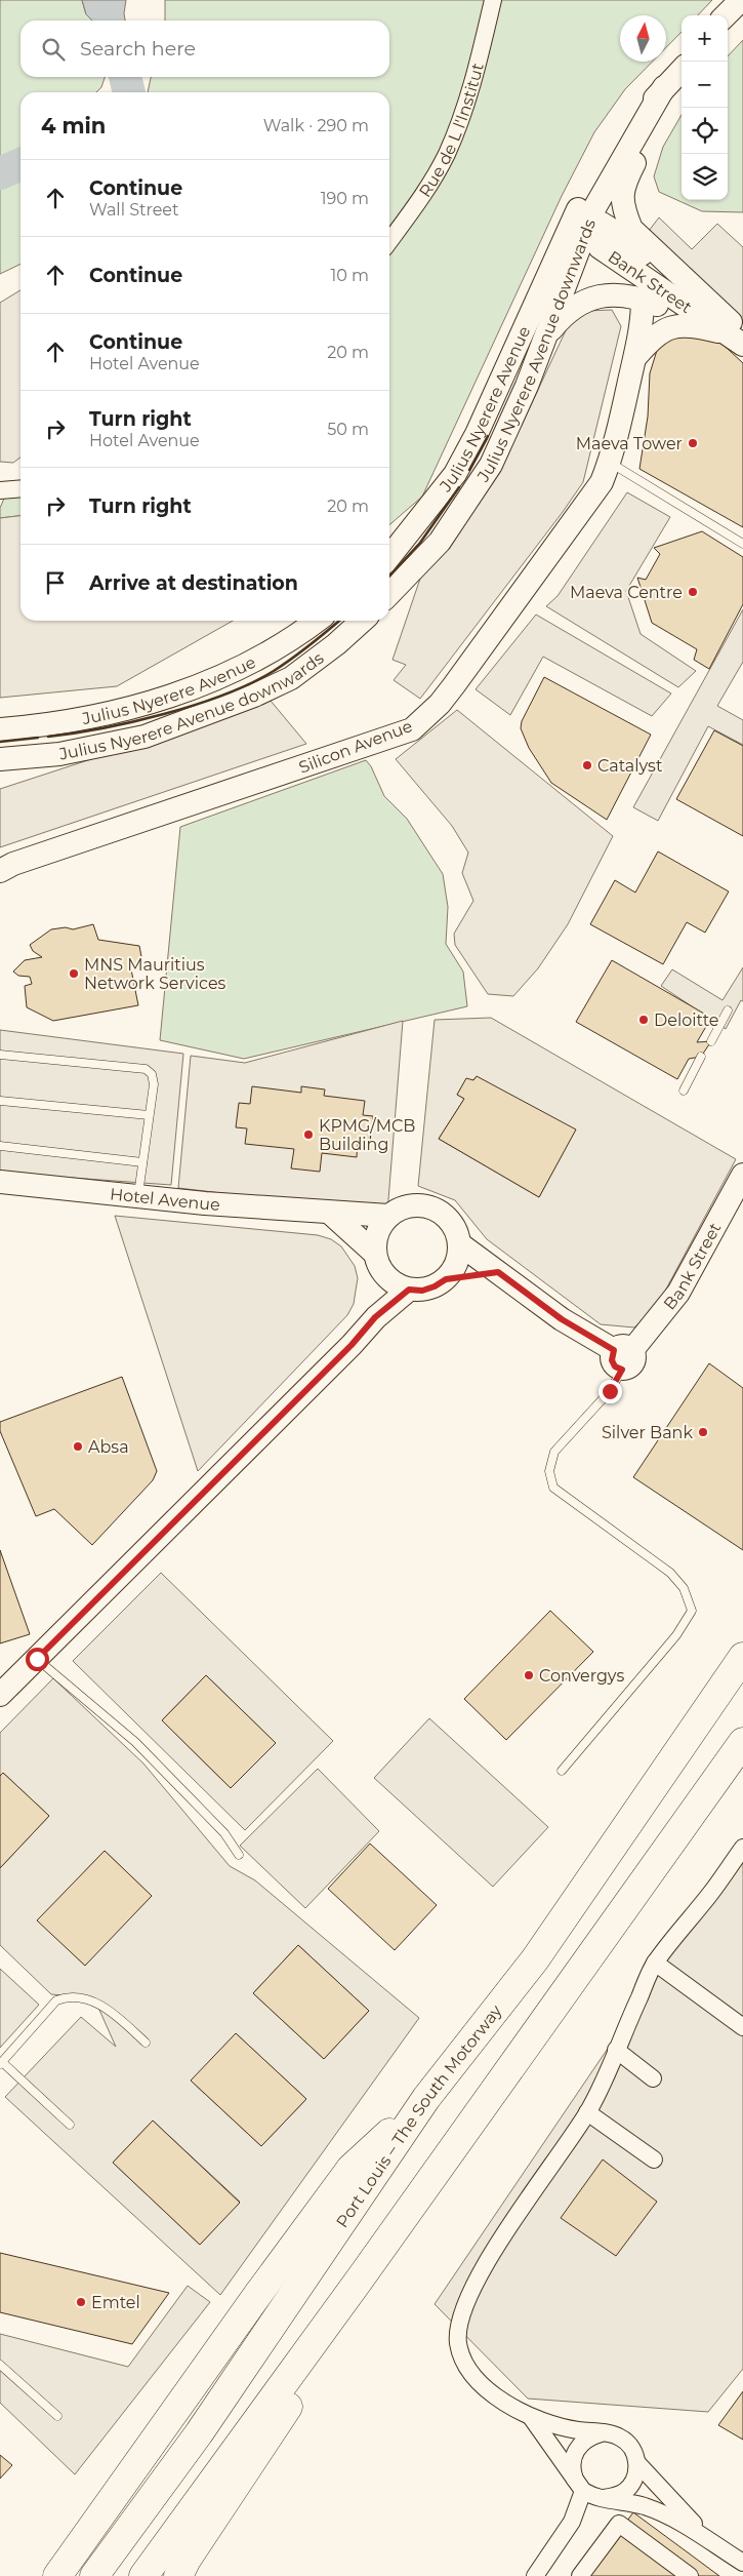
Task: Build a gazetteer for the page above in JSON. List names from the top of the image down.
{
  "streets": {
    "highway": ["Port Louis – The South Motorway"],
    "street": [
      "Rue de L l'Institut",
      "Bank Street",
      "Julius Nyerere Avenue downwards",
      "Julius Nyerere Avenue",
      "Silicon Avenue",
      "Hotel Avenue"
    ]
  },
  "crossings": [
    ["Bank Street", "Julius Nyerere Avenue"],
    ["Julius Nyerere Avenue downwards", "Julius Nyerere Avenue"]
  ],
  "places": [
    "Maeva Tower",
    "Maeva Centre",
    "Catalyst",
    "MNS Mauritius Network Services",
    "Deloitte",
    "KPMG/MCB Building",
    "Silver Bank",
    "Absa",
    "Convergys",
    "Emtel"
  ],
  "north": "top",
  "page": {
    "map_buttons": ["+", "−"],
    "search": "Search here",
    "heading": ["4 min", "Walk · 290 m"],
    "list": [
      ["Continue", "Wall Street", "190 m"],
      ["Continue", "10 m"],
      ["Continue", "Hotel Avenue", "20 m"],
      ["Turn right", "Hotel Avenue", "50 m"],
      ["Turn right", "20 m"],
      "Arrive at destination"
    ]
  }
}
